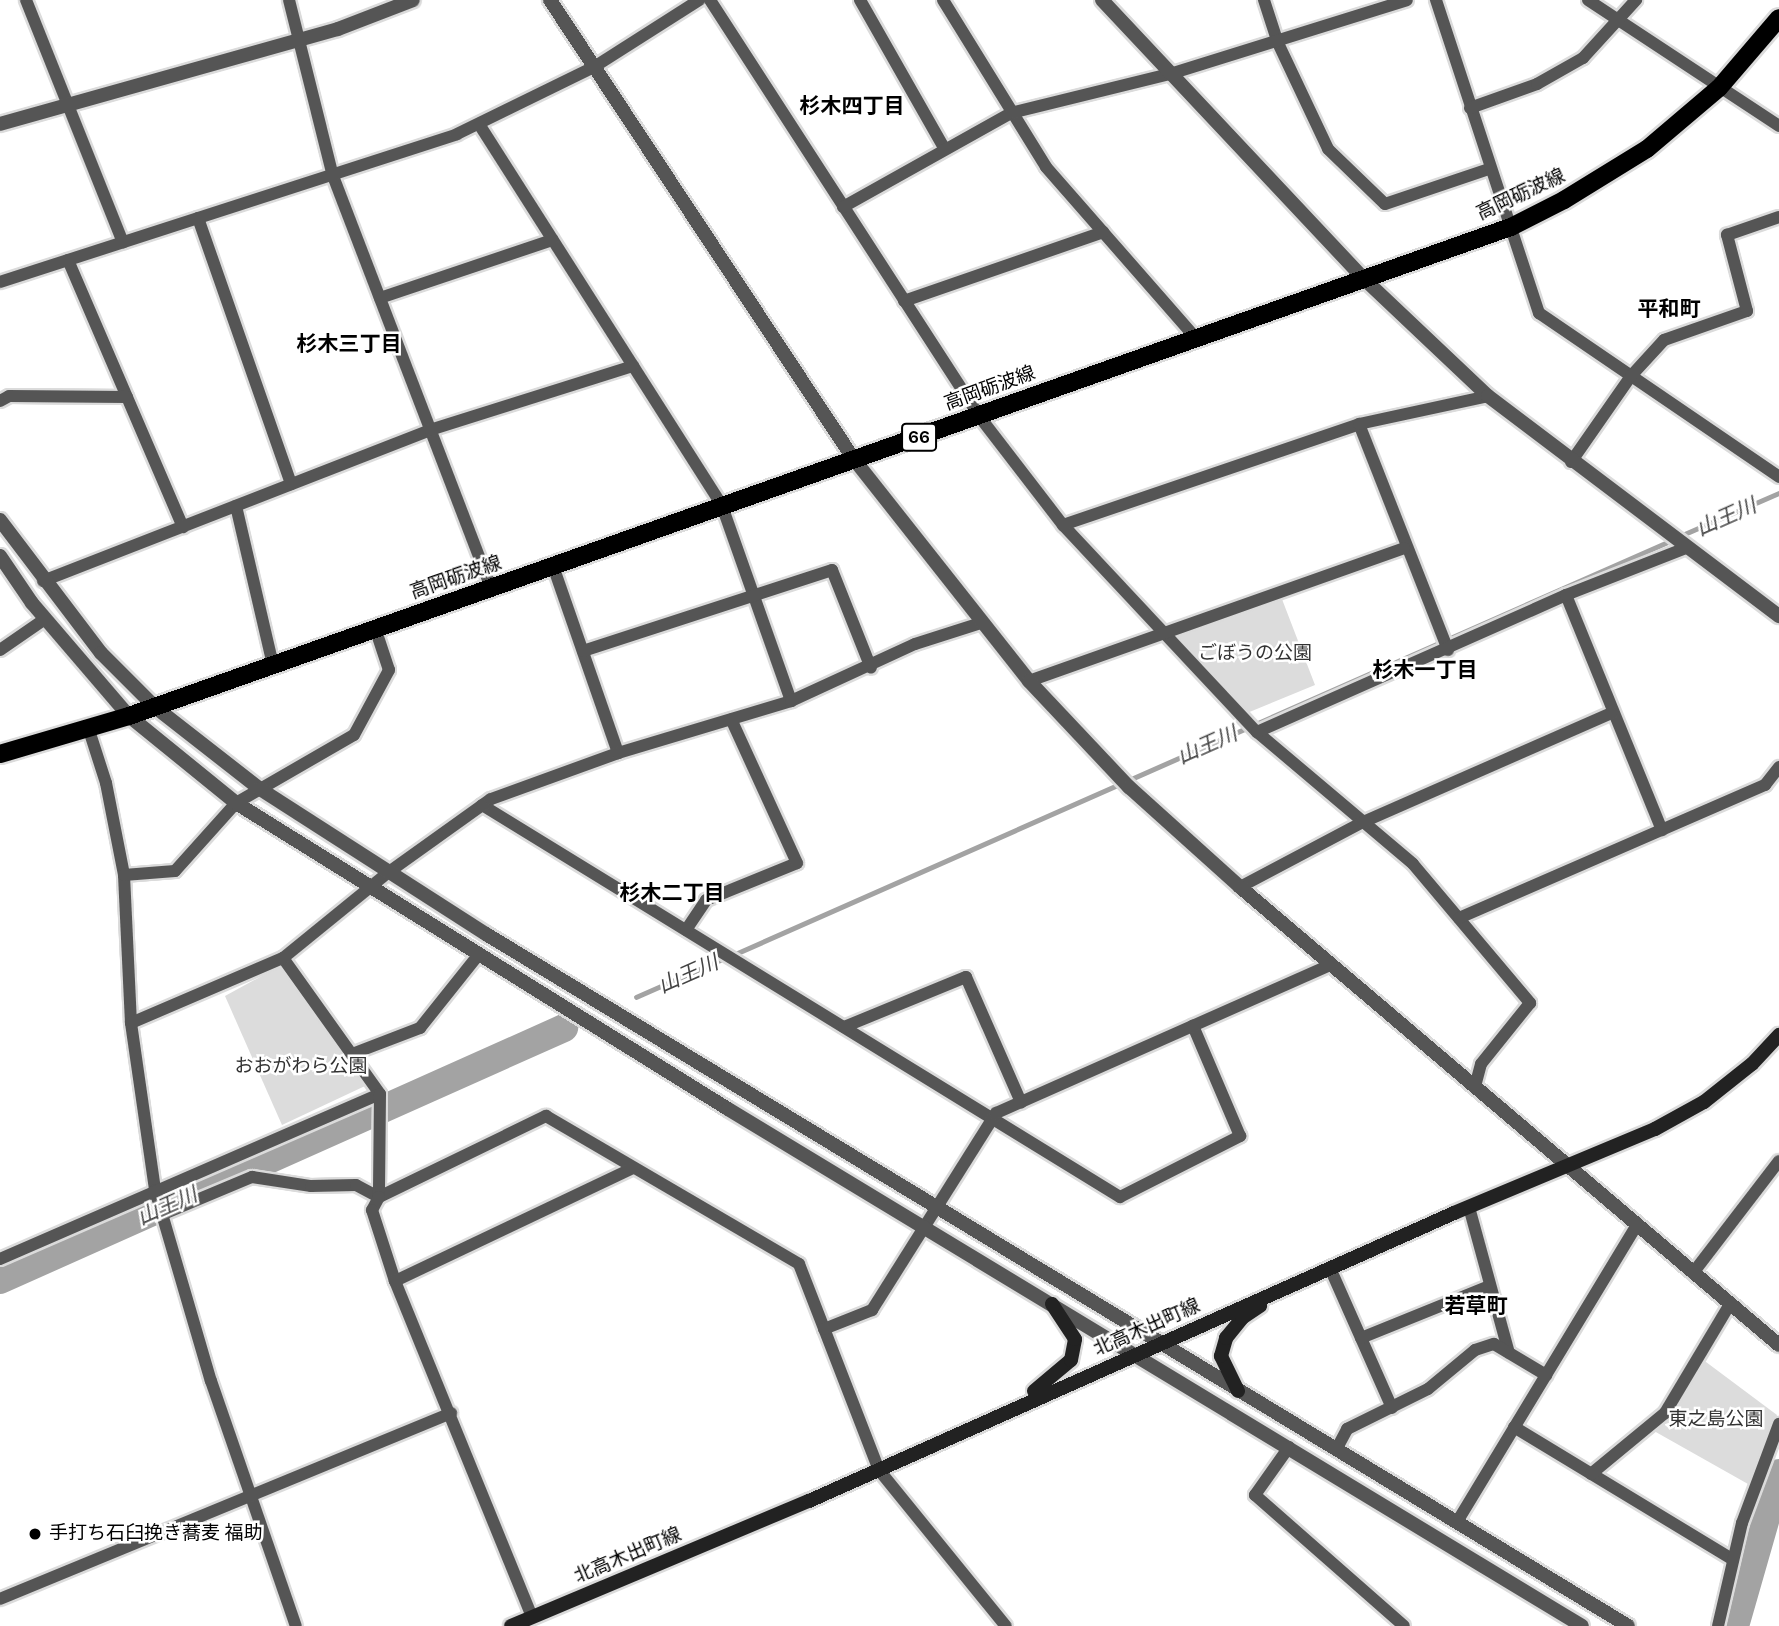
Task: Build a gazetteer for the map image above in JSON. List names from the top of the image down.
{
  "streets": {
    "main road": ["高岡砺波線", "66", "北高木出町線"]
  },
  "districts": [
    "杉木四丁目",
    "平和町",
    "杉木三丁目",
    "杉木一丁目",
    "杉木二丁目",
    "若草町"
  ],
  "water": ["山王川"],
  "parks": ["ごぼうの公園", "おおがわら公園", "東之島公園"],
  "places": ["手打ち石臼挽き蕎麦 福助"]
}
